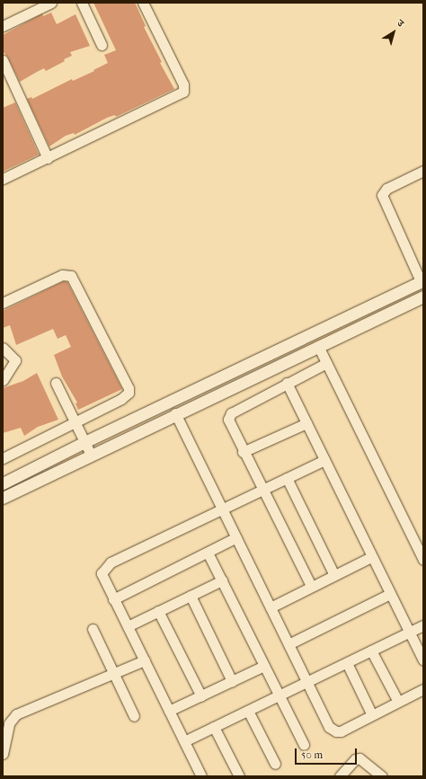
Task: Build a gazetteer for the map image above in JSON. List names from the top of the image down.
{
  "scale_bar": "50 m",
  "north": "top right"
}
